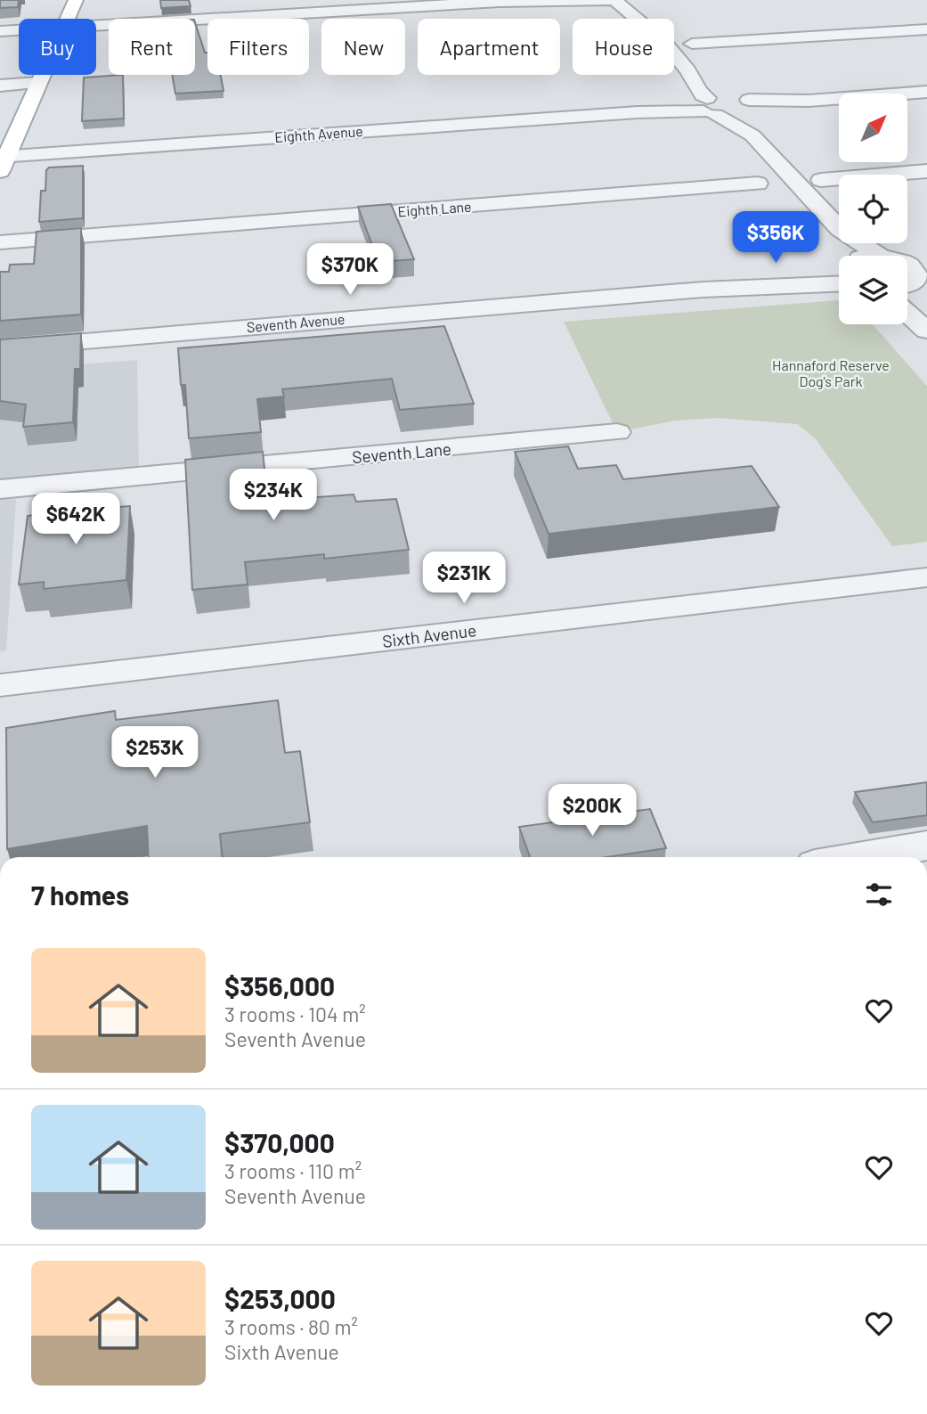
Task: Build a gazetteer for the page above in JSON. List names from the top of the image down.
{
  "streets": {
    "street": [
      "Eighth Avenue",
      "Eighth Lane",
      "Seventh Avenue",
      "Seventh Lane",
      "Sixth Avenue"
    ]
  },
  "parks": ["Hannaford Reserve Dog's Park"],
  "north": "top right",
  "page": {
    "chip": [
      "Buy",
      "Rent",
      "Filters",
      "New",
      "Apartment",
      "House"
    ],
    "price": [
      "$356K",
      "$370K",
      "$234K",
      "$642K",
      "$231K",
      "$253K",
      "$200K"
    ],
    "heading": "7 homes",
    "list": [
      {
        "name": "$356,000",
        "note": "3 rooms · 104 m² · Seventh Avenue"
      },
      {
        "name": "$370,000",
        "note": "3 rooms · 110 m² · Seventh Avenue"
      },
      {
        "name": "$253,000",
        "note": "3 rooms · 80 m² · Sixth Avenue"
      }
    ]
  }
}
